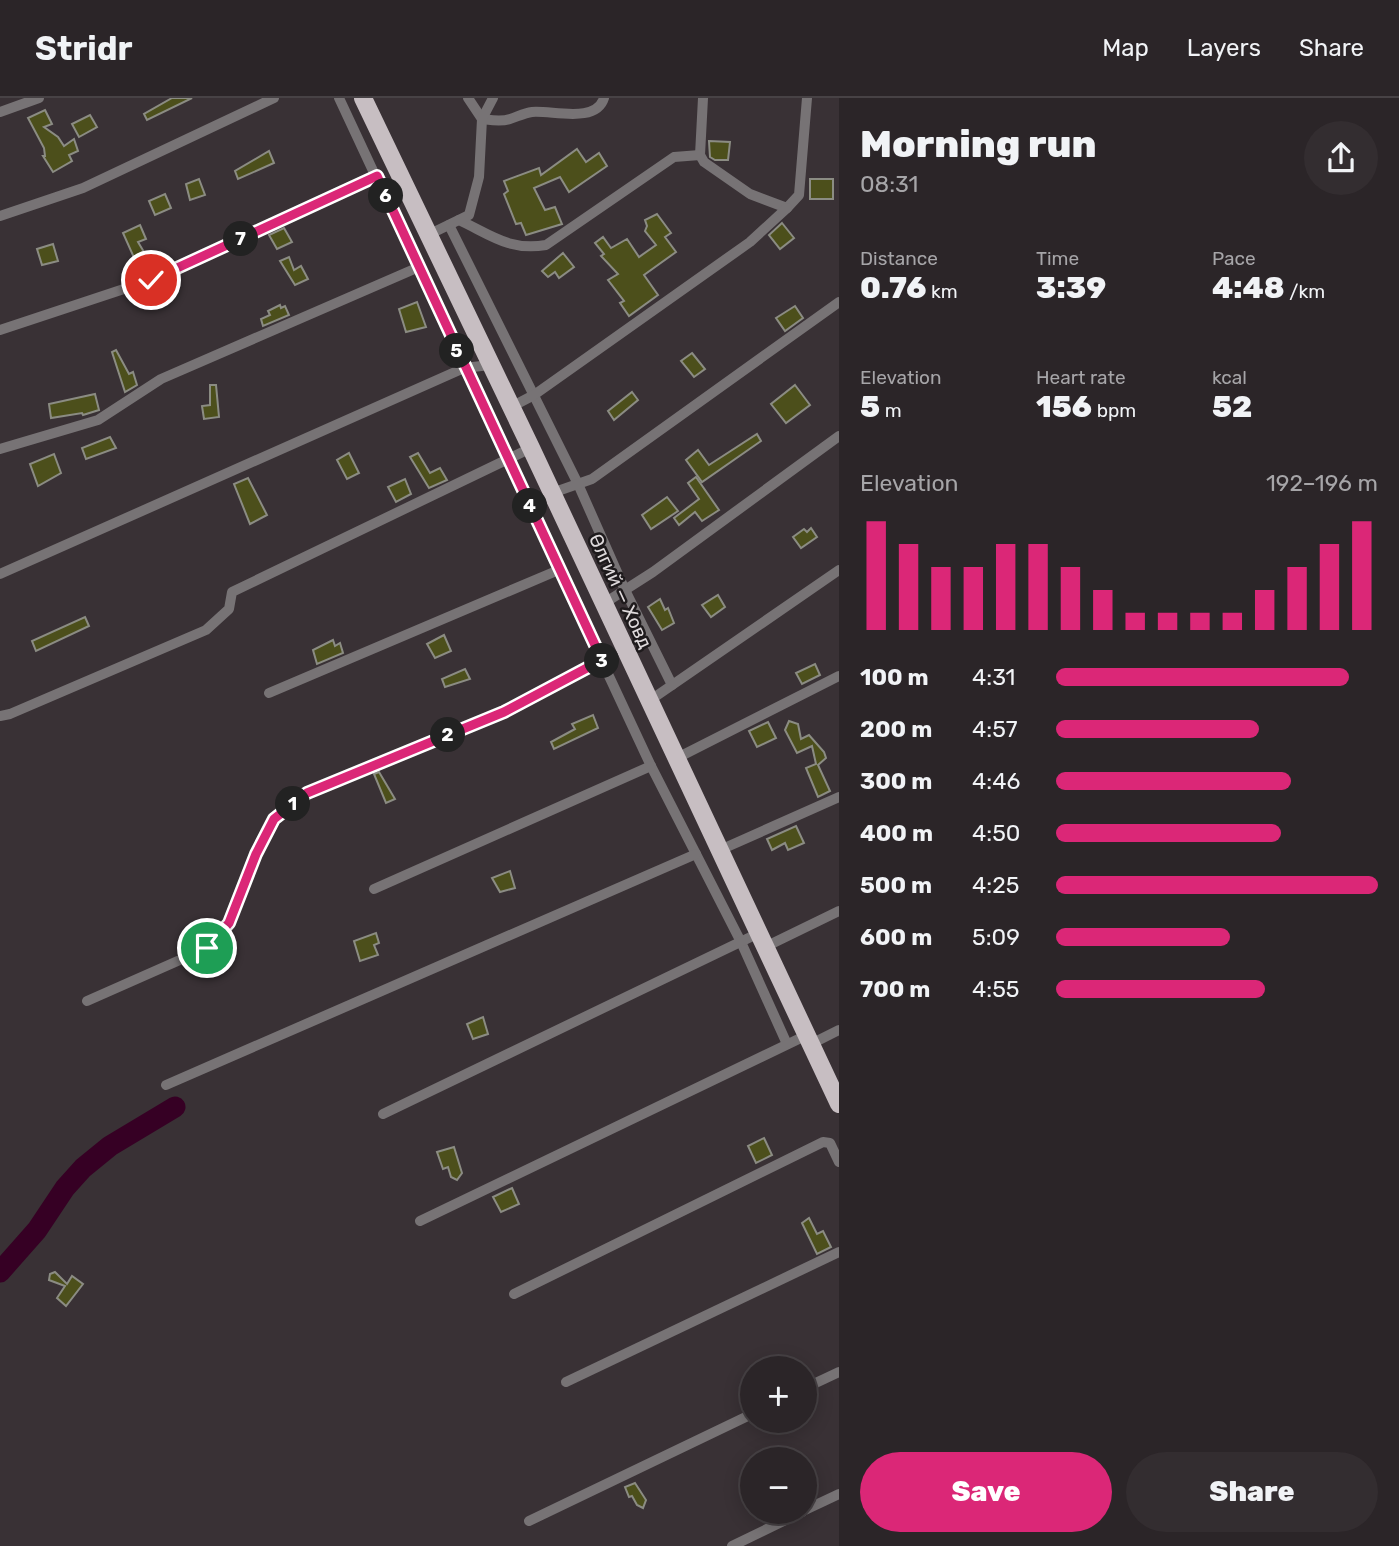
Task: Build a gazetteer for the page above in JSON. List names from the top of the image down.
{
  "streets": {
    "highway": ["Өлгий — Ховд"]
  },
  "page": {
    "header": "Stridr",
    "nav": ["Map", "Layers", "Share"],
    "heading": ["Morning run", "08:31"],
    "pins": [
      "6",
      "7",
      "5",
      "4",
      "3",
      "2",
      "1"
    ],
    "stats": [
      ["Distance", "0.76 km"],
      ["Time", "3:39"],
      ["Pace", "4:48 /km"],
      ["Elevation", "5 m"],
      ["Heart rate", "156 bpm"],
      ["kcal", "52"]
    ],
    "chart": ["Elevation", "192–196 m"],
    "list": [
      {
        "name": "100 m",
        "note": "4:31"
      },
      {
        "name": "200 m",
        "note": "4:57"
      },
      {
        "name": "300 m",
        "note": "4:46"
      },
      {
        "name": "400 m",
        "note": "4:50"
      },
      {
        "name": "500 m",
        "note": "4:25"
      },
      {
        "name": "600 m",
        "note": "5:09"
      },
      {
        "name": "700 m",
        "note": "4:55"
      }
    ],
    "map_buttons": ["+", "−"],
    "buttons": ["Save", "Share"]
  }
}
